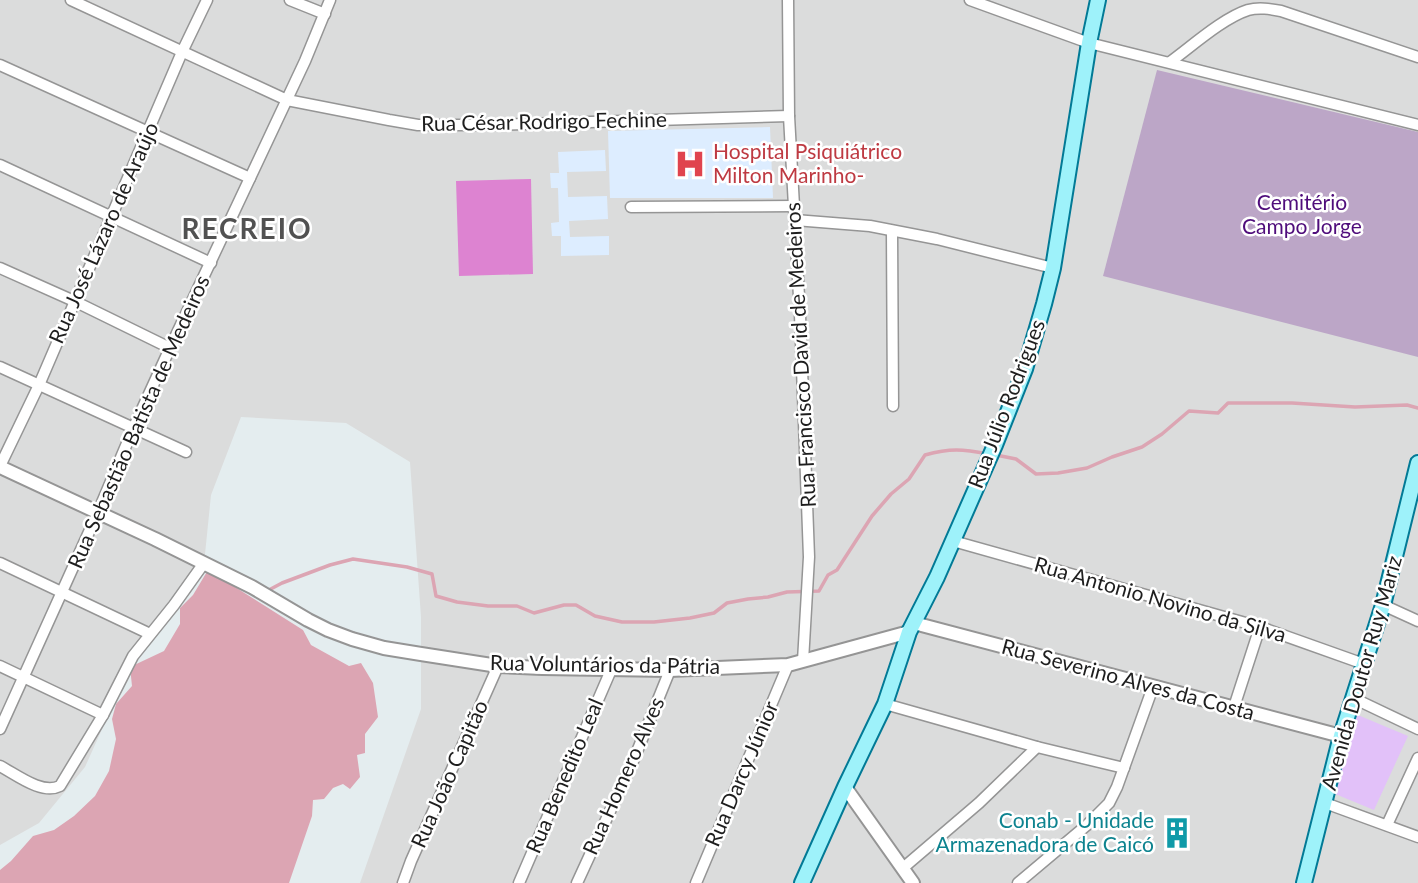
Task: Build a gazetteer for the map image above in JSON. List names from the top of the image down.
{
  "streets": {
    "main road": ["Rua Júlio Rodrigues", "Avenida Doutor Ruy Mariz"],
    "street": [
      "Rua César Rodrigo Fechine",
      "Rua José Lázaro de Araújo",
      "Rua Francisco David de Medeiros",
      "Rua Sebastião Batista de Medeiros",
      "Rua Antonio Novino da Silva",
      "Rua Voluntários da Pátria",
      "Rua Severino Alves da Costa",
      "Rua João Capitão",
      "Rua Darcy Júnior",
      "Rua Benedito Leal",
      "Rua Homero Alves"
    ]
  },
  "crossings": [
    ["Rua César Rodrigo Fechine", "Rua José Lázaro de Araújo"],
    ["Rua César Rodrigo Fechine", "Rua Francisco David de Medeiros"],
    ["Rua César Rodrigo Fechine", "Rua Sebastião Batista de Medeiros"],
    ["Rua José Lázaro de Araújo", "Rua Voluntários da Pátria"],
    ["Rua Francisco David de Medeiros", "Rua Voluntários da Pátria"],
    ["Rua Júlio Rodrigues", "Rua Antonio Novino da Silva"],
    ["Rua Júlio Rodrigues", "Rua Voluntários da Pátria"],
    ["Rua Júlio Rodrigues", "Rua Severino Alves da Costa"],
    ["Rua Sebastião Batista de Medeiros", "Rua Voluntários da Pátria"],
    ["Rua Antonio Novino da Silva", "Avenida Doutor Ruy Mariz"],
    ["Rua Voluntários da Pátria", "Rua Severino Alves da Costa"],
    ["Rua Voluntários da Pátria", "Rua João Capitão"],
    ["Rua Voluntários da Pátria", "Rua Darcy Júnior"],
    ["Rua Voluntários da Pátria", "Rua Benedito Leal"],
    ["Rua Voluntários da Pátria", "Rua Homero Alves"],
    ["Avenida Doutor Ruy Mariz", "Rua Severino Alves da Costa"]
  ],
  "districts": ["RECREIO"],
  "parks": ["Cemitério Campo Jorge"],
  "places": {
    "hospital": ["Hospital Psiquiátrico Milton Marinho-"],
    "building": ["Conab - Unidade Armazenadora de Caicó"]
  }
}
